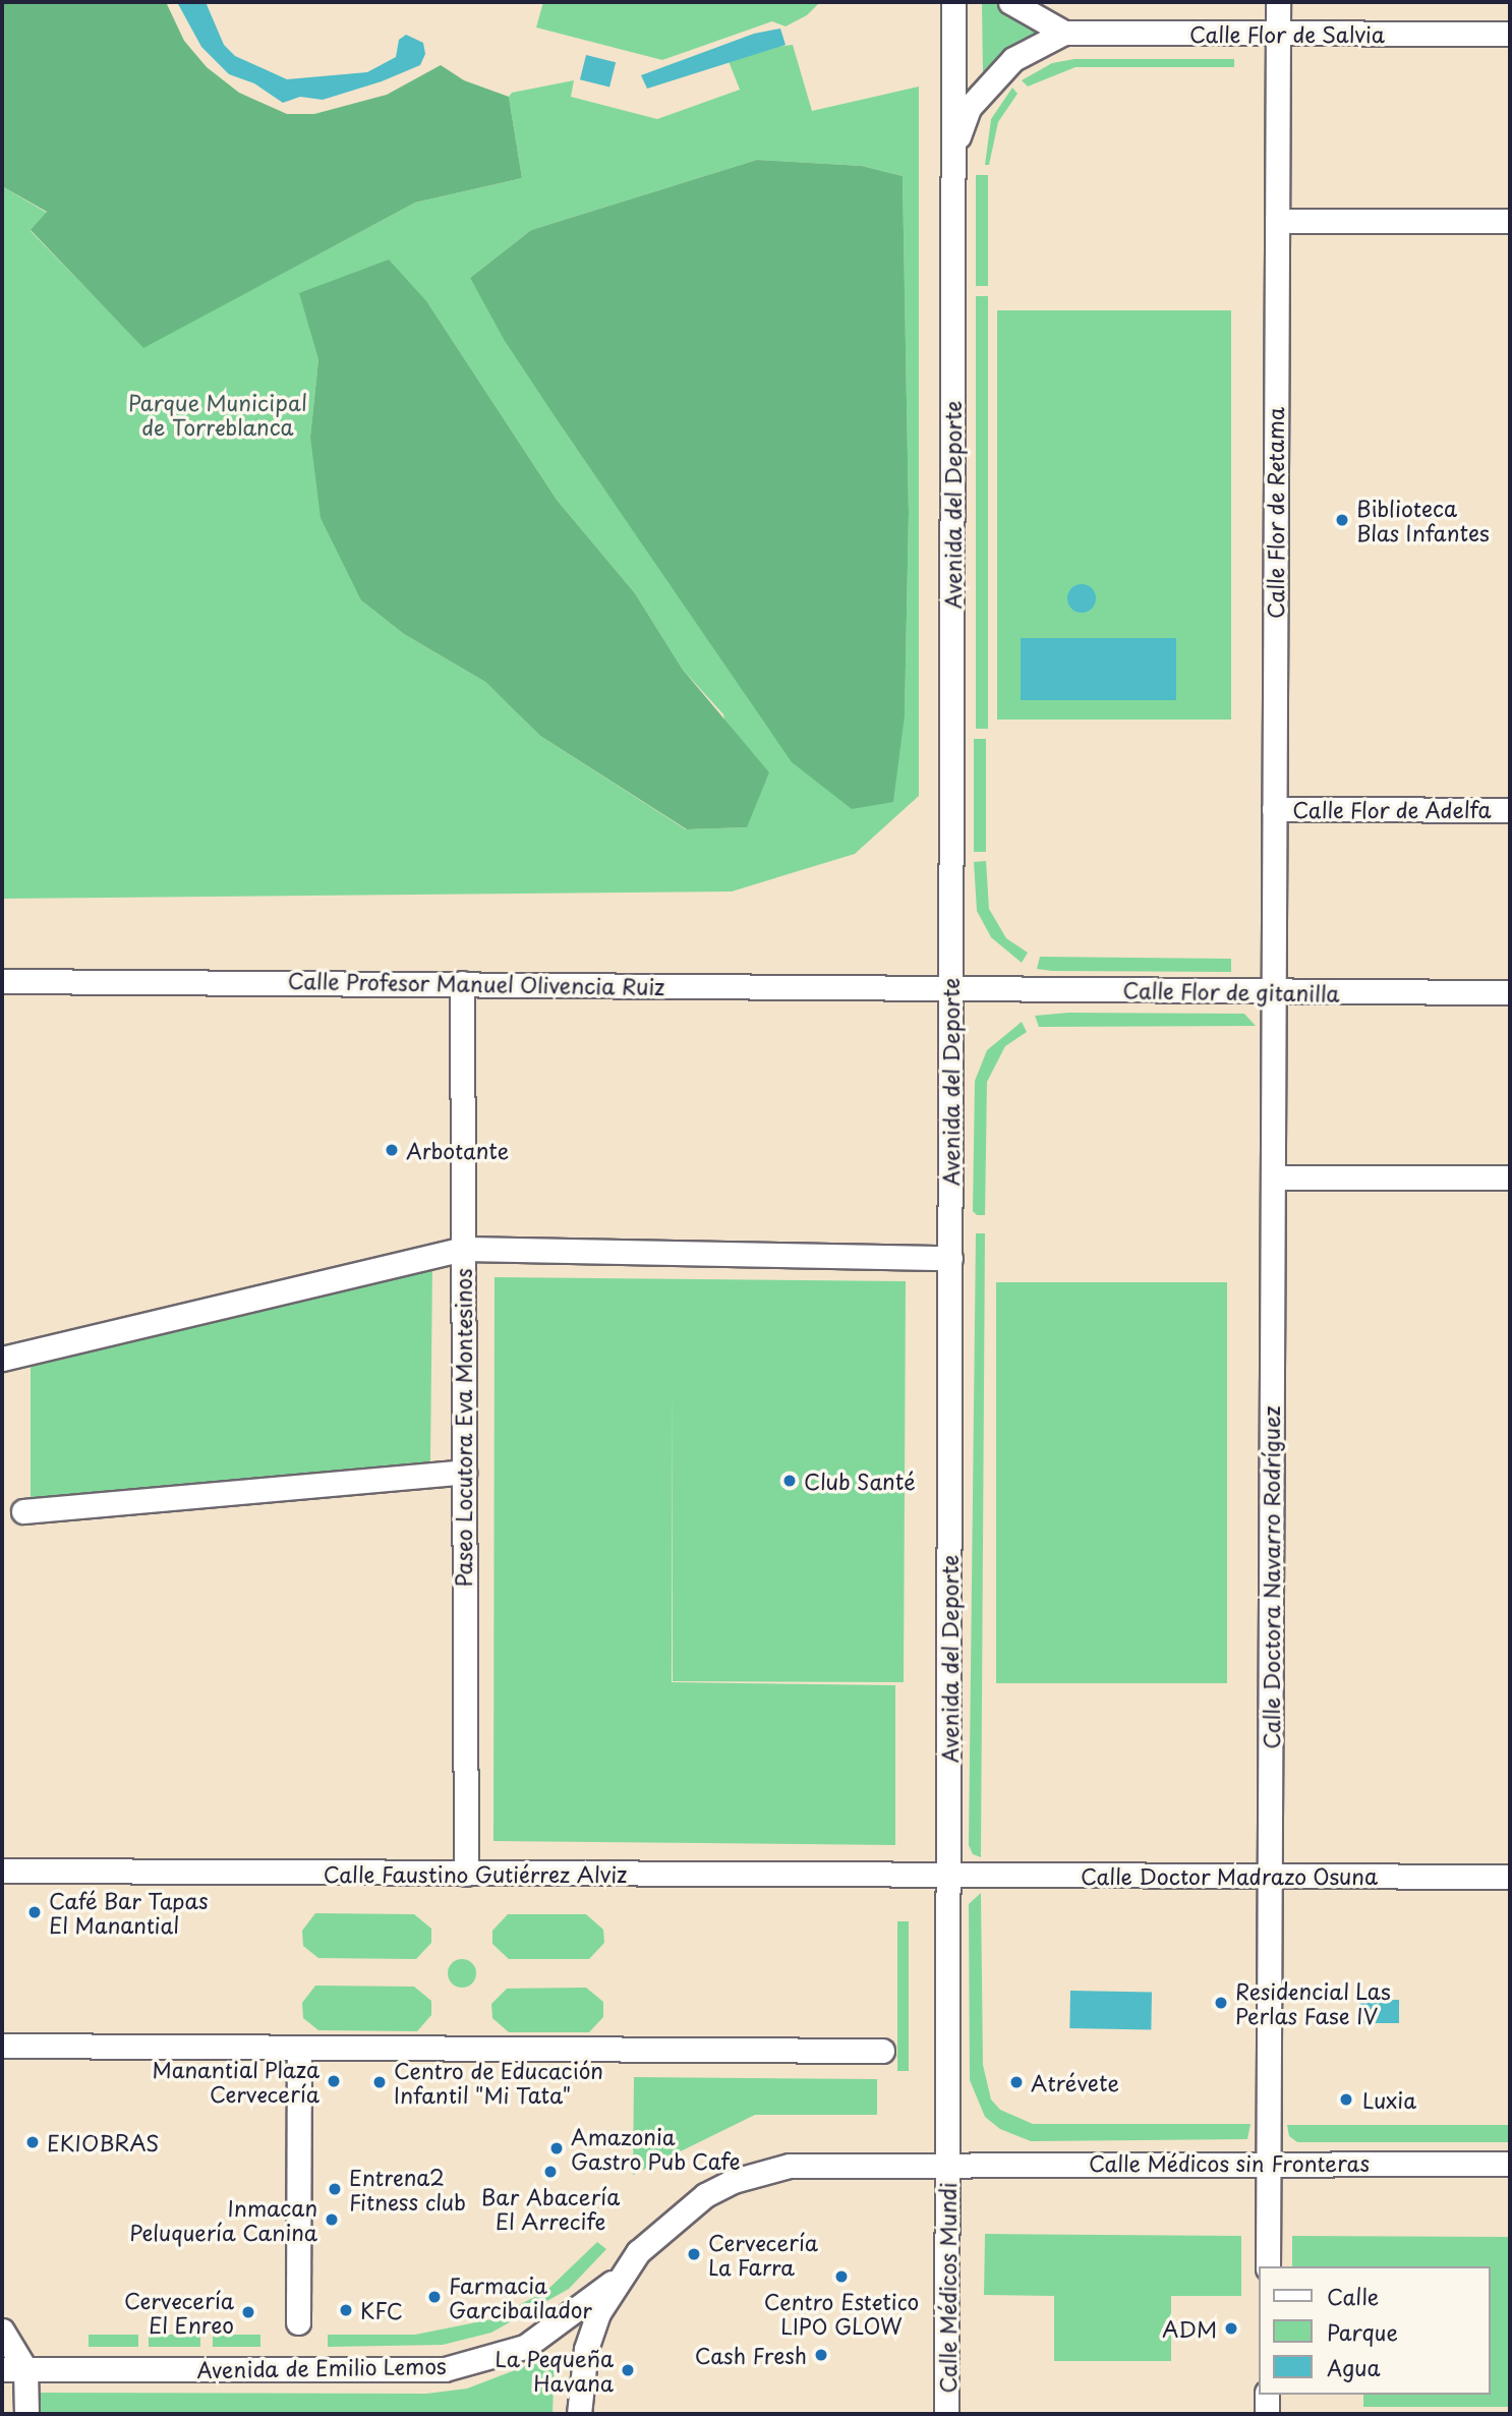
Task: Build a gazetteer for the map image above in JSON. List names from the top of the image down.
{
  "streets": {
    "street": [
      "Calle Flor de Salvia",
      "Avenida del Deporte",
      "Calle Flor de Retama",
      "Calle Flor de Adelfa",
      "Calle Profesor Manuel Olivencia Ruiz",
      "Calle Flor de gitanilla",
      "Paseo Locutora Eva Montesinos",
      "Calle Doctora Navarro Rodríguez",
      "Calle Faustino Gutiérrez Alviz",
      "Calle Doctor Madrazo Osuna",
      "Calle Médicos sin Fronteras",
      "Calle Médicos Mundi",
      "Avenida de Emilio Lemos"
    ]
  },
  "crossings": [
    ["Calle Flor de Salvia", "Calle Flor de Retama"],
    ["Avenida del Deporte", "Calle Profesor Manuel Olivencia Ruiz"],
    ["Avenida del Deporte", "Calle Flor de gitanilla"],
    ["Avenida del Deporte", "Calle Faustino Gutiérrez Alviz"],
    ["Avenida del Deporte", "Calle Doctor Madrazo Osuna"],
    ["Avenida del Deporte", "Calle Médicos sin Fronteras"],
    ["Avenida del Deporte", "Calle Médicos Mundi"],
    ["Calle Flor de Retama", "Calle Flor de Adelfa"],
    ["Calle Flor de Retama", "Calle Flor de gitanilla"],
    ["Calle Flor de Retama", "Calle Doctora Navarro Rodríguez"],
    ["Calle Profesor Manuel Olivencia Ruiz", "Calle Flor de gitanilla"],
    ["Calle Profesor Manuel Olivencia Ruiz", "Paseo Locutora Eva Montesinos"],
    ["Calle Flor de gitanilla", "Calle Doctora Navarro Rodríguez"],
    ["Paseo Locutora Eva Montesinos", "Calle Faustino Gutiérrez Alviz"],
    ["Calle Doctora Navarro Rodríguez", "Calle Doctor Madrazo Osuna"],
    ["Calle Doctora Navarro Rodríguez", "Calle Médicos sin Fronteras"],
    ["Calle Faustino Gutiérrez Alviz", "Calle Doctor Madrazo Osuna"],
    ["Calle Médicos sin Fronteras", "Calle Médicos Mundi"],
    ["Calle Médicos sin Fronteras", "Avenida de Emilio Lemos"]
  ],
  "parks": ["Parque Municipal de Torreblanca"],
  "places": [
    "Biblioteca Blas Infantes",
    "Arbotante",
    "Club Santé",
    "Café Bar Tapas El Manantial",
    "Residencial Las Perlas Fase IV",
    "Manantial Plaza Cervecería",
    "Centro de Educación Infantil \"Mi Tata\"",
    "Atrévete",
    "Luxia",
    "EKIOBRAS",
    "Amazonia Gastro Pub Cafe",
    "Bar Abacería El Arrecife",
    "Entrena2 Fitness club",
    "Inmacan Peluquería Canina",
    "Cervecería La Farra",
    "Centro Estetico LIPO GLOW",
    "Farmacia Garcibailador",
    "KFC",
    "Cervecería El Enreo",
    "ADM",
    "Cash Fresh",
    "La Pequeña Havana"
  ],
  "legend": ["Calle", "Parque", "Agua"]
}
